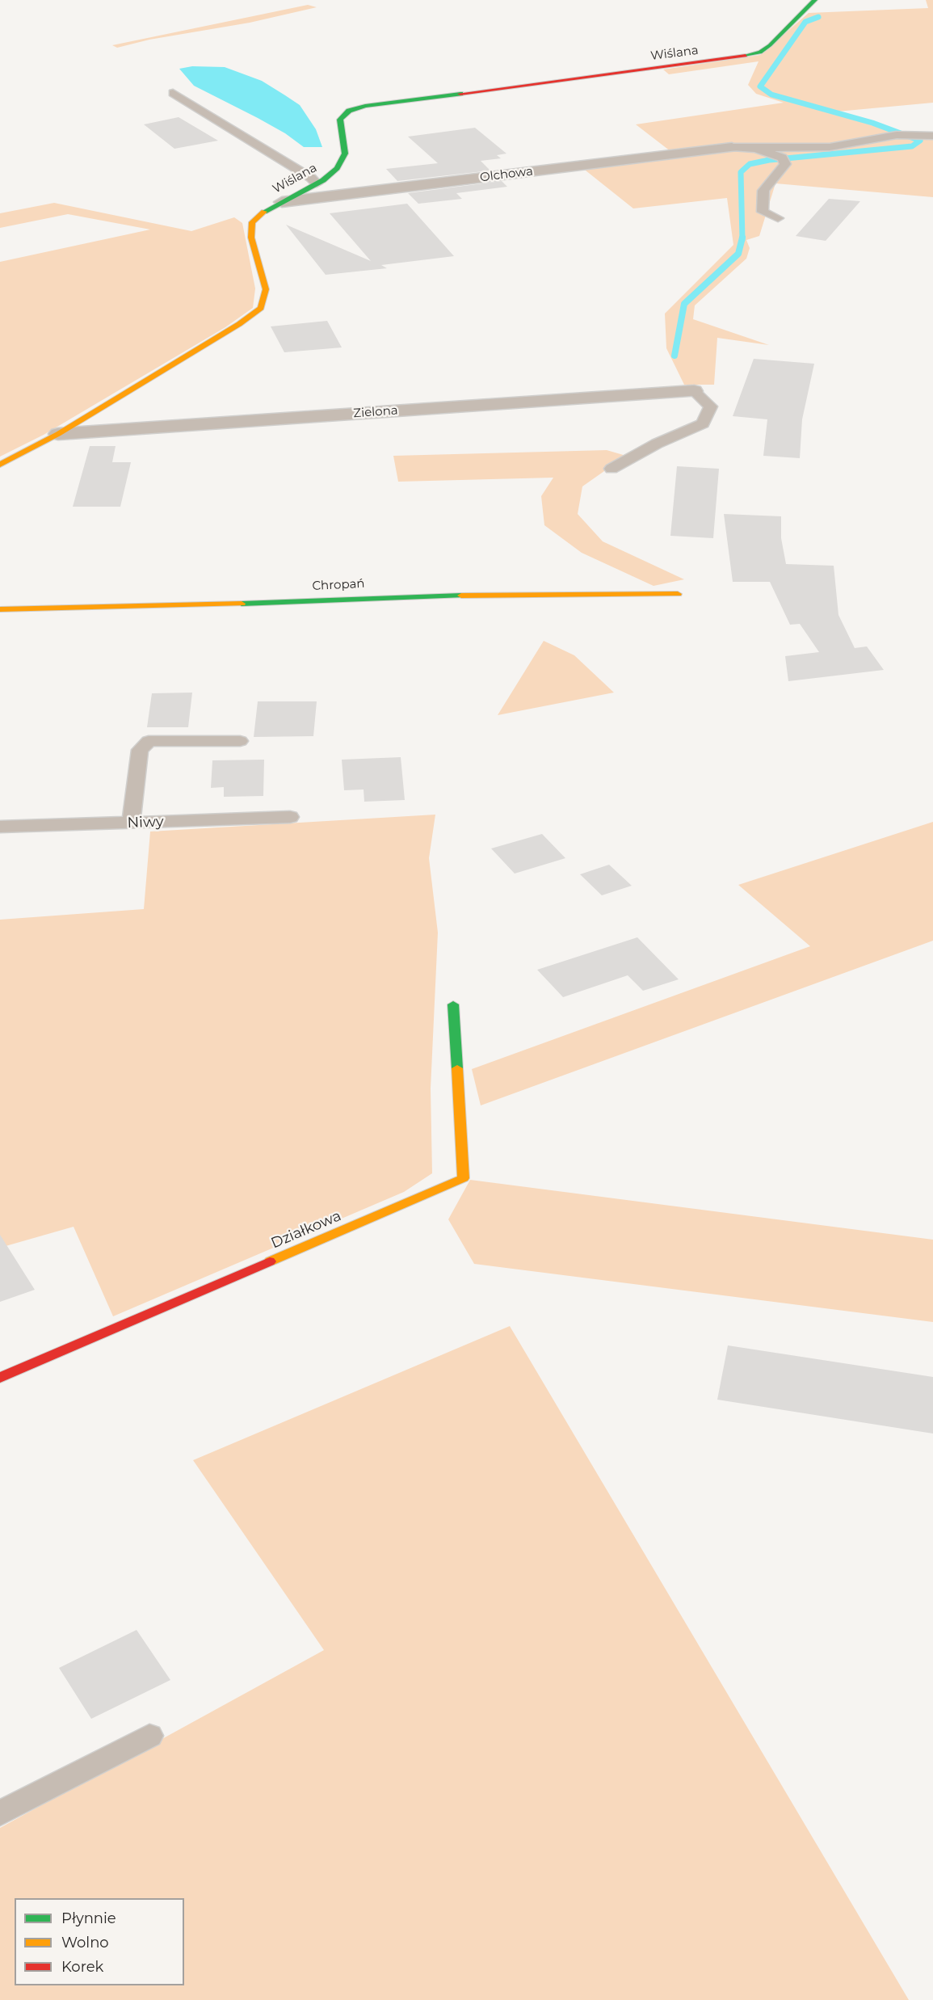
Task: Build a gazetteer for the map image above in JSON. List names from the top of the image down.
{
  "streets": {
    "street": [
      "Wiślana",
      "Olchowa",
      "Zielona",
      "Chropań",
      "Działkowa"
    ],
    "lane": ["Niwy"]
  },
  "crossings": [
    ["Wiślana", "Olchowa"],
    ["Wiślana", "Zielona"]
  ],
  "legend": ["Płynnie", "Wolno", "Korek"]
}
